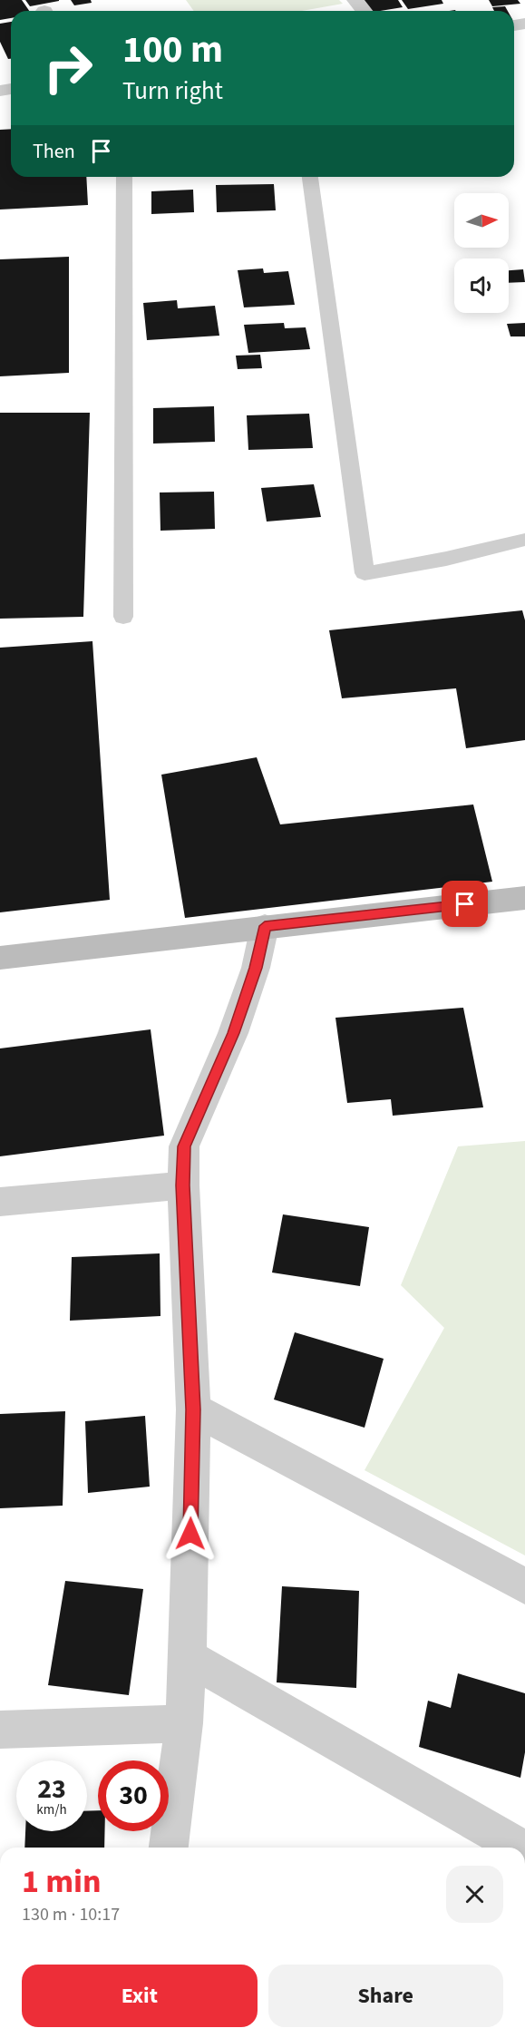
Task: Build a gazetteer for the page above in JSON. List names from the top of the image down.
{
  "north": "right",
  "page": {
    "turn": ["100 m", "Turn right"],
    "then": "Then",
    "speed": "23 km/h",
    "limit": "30",
    "heading": ["1 min", "130 m · 10:17"],
    "buttons": ["Exit", "Share"]
  }
}
